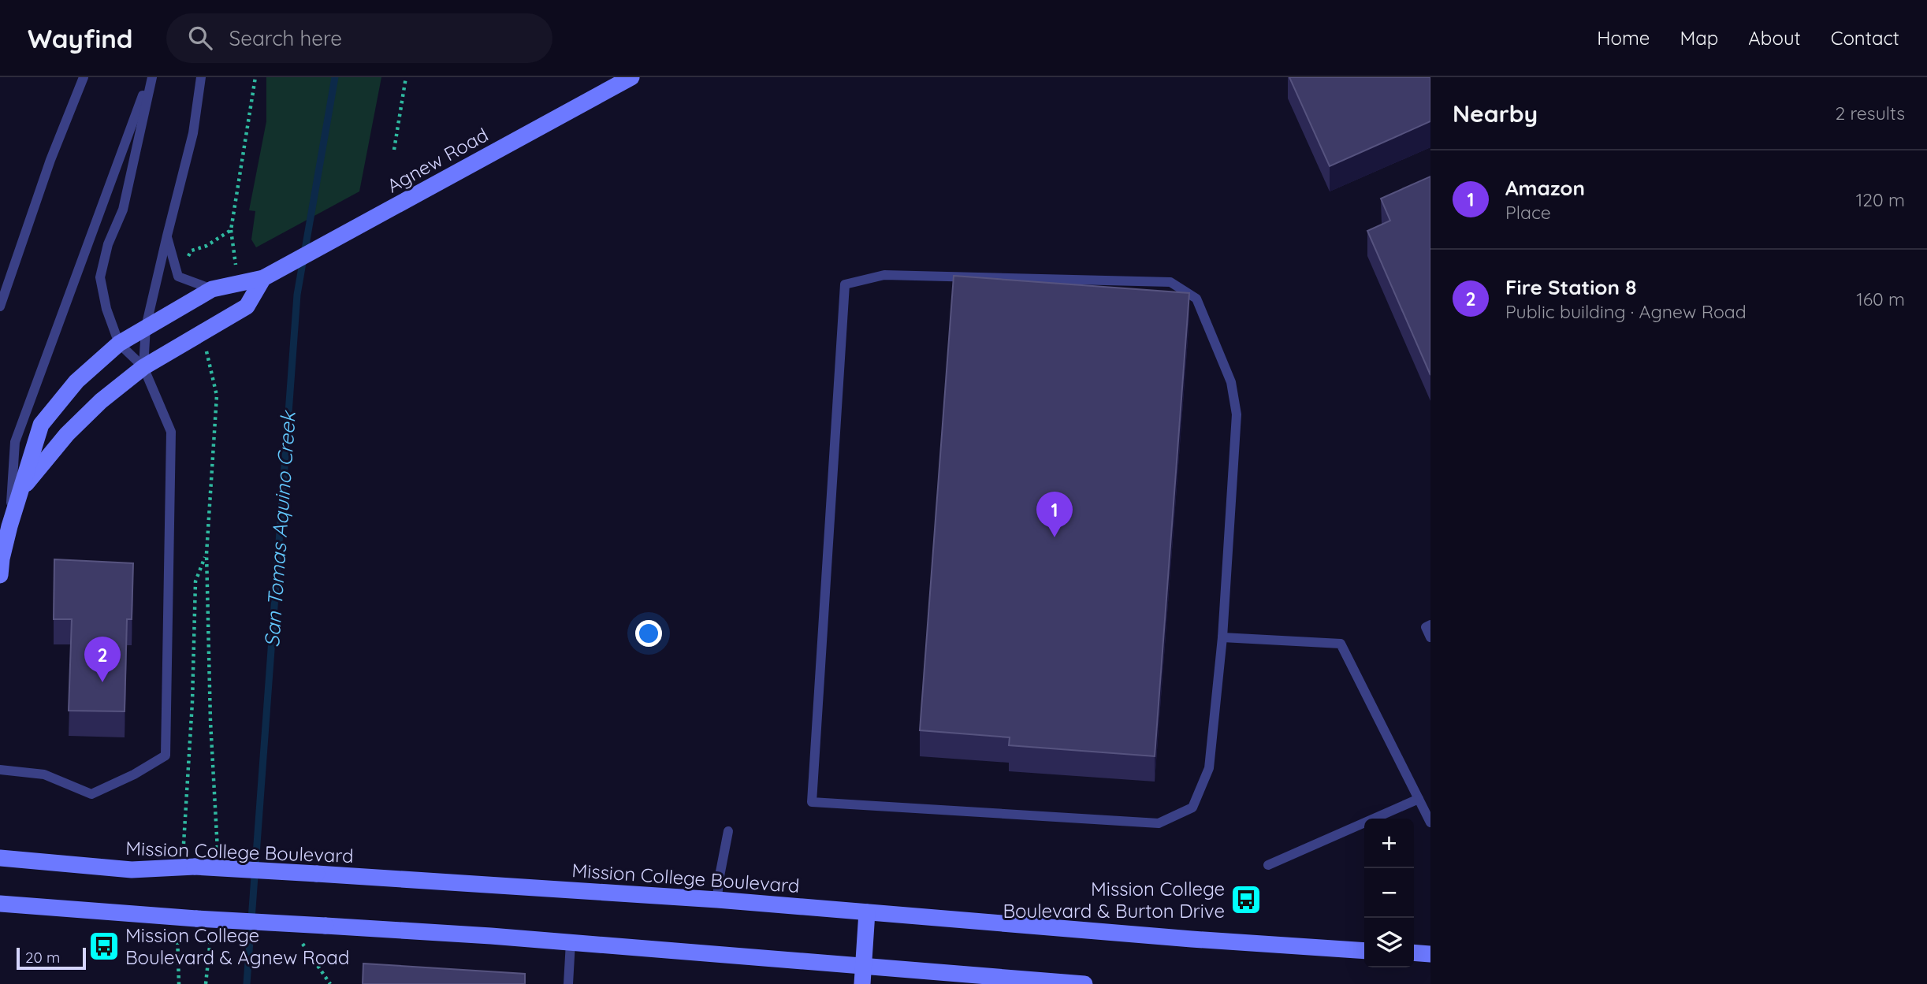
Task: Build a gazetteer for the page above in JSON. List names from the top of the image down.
{
  "streets": {
    "main road": ["Agnew Road", "Mission College Boulevard"]
  },
  "water": ["San Tomas Aquino Creek"],
  "places": {
    "bus stop": ["Mission College Boulevard & Burton Drive", "Mission College Boulevard & Agnew Road"]
  },
  "scale_bar": "20 m",
  "page": {
    "header": "Wayfind",
    "search": "Search here",
    "nav": [
      "Home",
      "Map",
      "About",
      "Contact"
    ],
    "heading": ["Nearby", "2 results"],
    "list": [
      {
        "mark": "1",
        "name": "Amazon",
        "note": "Place",
        "value": "120 m"
      },
      {
        "mark": "2",
        "name": "Fire Station 8",
        "note": "Public building · Agnew Road",
        "value": "160 m"
      }
    ],
    "pins": ["1", "2"],
    "map_buttons": ["+", "−"],
    "scale": "20 m"
  }
}
